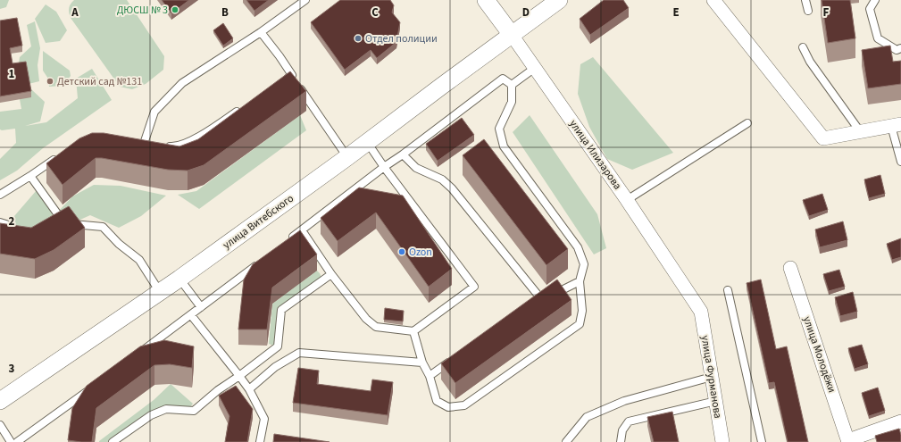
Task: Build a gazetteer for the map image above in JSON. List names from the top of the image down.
{
  "streets": {
    "street": [
      "улица Илизарова",
      "улица Витебского",
      "улица Молодёжи",
      "улица Фурманова"
    ]
  },
  "crossings": [
    ["улица Илизарова", "улица Витебского"],
    ["улица Илизарова", "улица Фурманова"]
  ],
  "places": [
    "ДЮСШ № 3",
    "Отдел полиции",
    "Детский сад №131",
    "Ozon"
  ],
  "grid": {
    "columns": [
      "A",
      "B",
      "C",
      "D",
      "E",
      "F"
    ],
    "rows": ["1", "2", "3"]
  }
}
